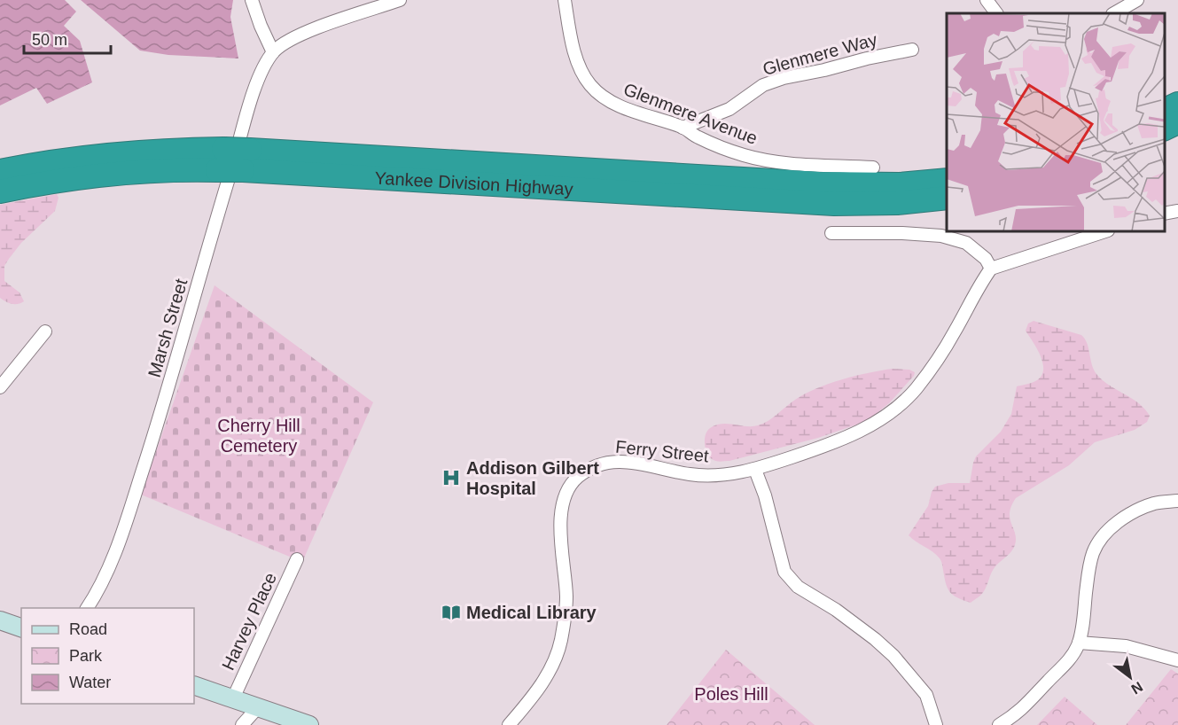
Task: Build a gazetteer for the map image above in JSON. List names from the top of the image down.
{
  "streets": {
    "highway": ["Yankee Division Highway"],
    "street": [
      "Glenmere Way",
      "Glenmere Avenue",
      "Marsh Street",
      "Ferry Street",
      "Harvey Place"
    ]
  },
  "crossings": [
    ["Glenmere Way", "Glenmere Avenue"]
  ],
  "parks": ["Cherry Hill Cemetery", "Poles Hill"],
  "places": {
    "hospital": ["Addison Gilbert Hospital"],
    "library": ["Medical Library"]
  },
  "legend": ["Road", "Park", "Water"],
  "scale_bar": "50 m",
  "north": "bottom right"
}
